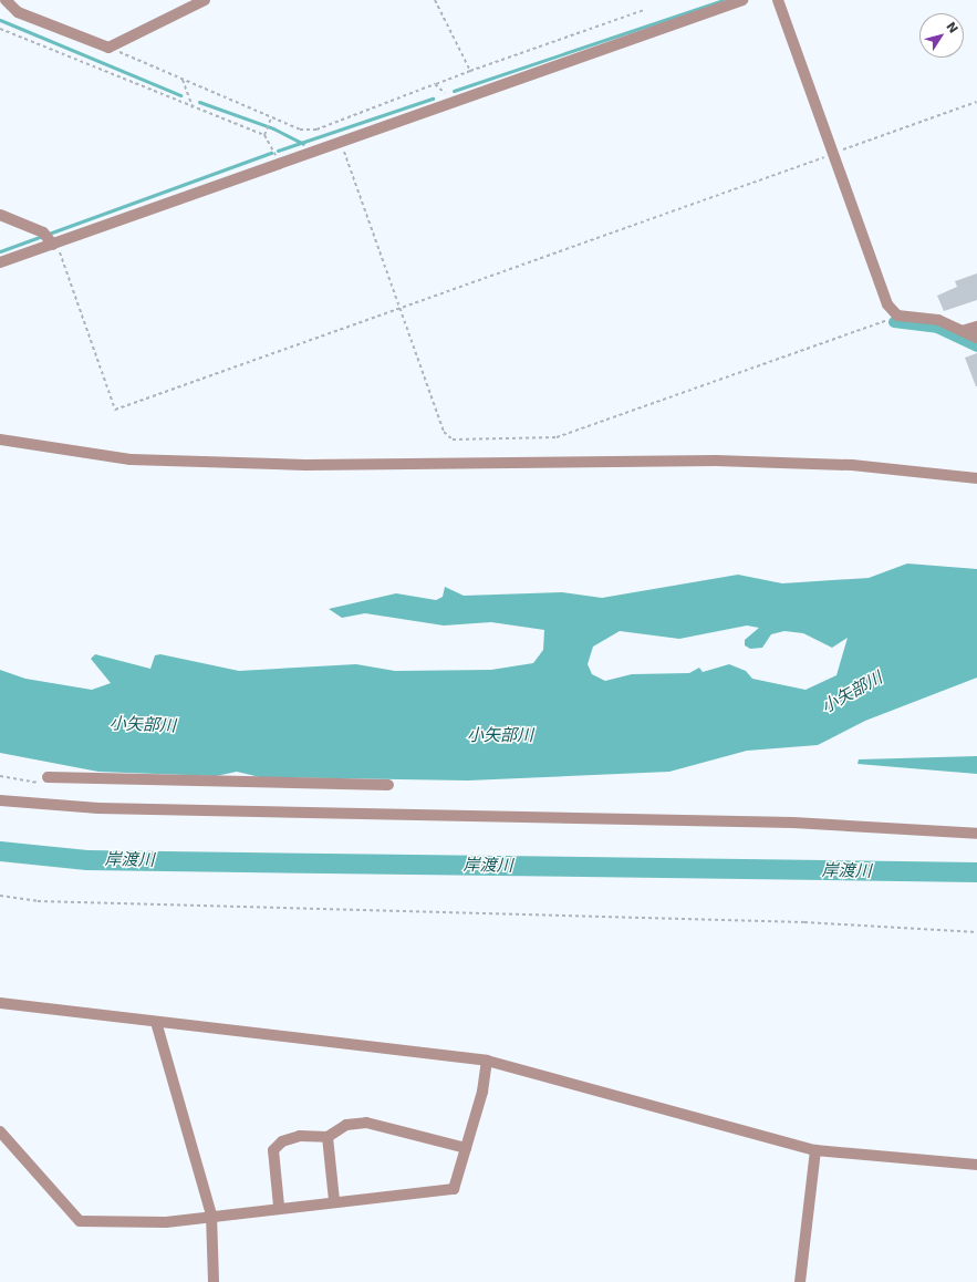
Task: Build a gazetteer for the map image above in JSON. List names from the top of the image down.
{
  "water": ["小矢部川", "岸渡川"],
  "north": "top right"
}
